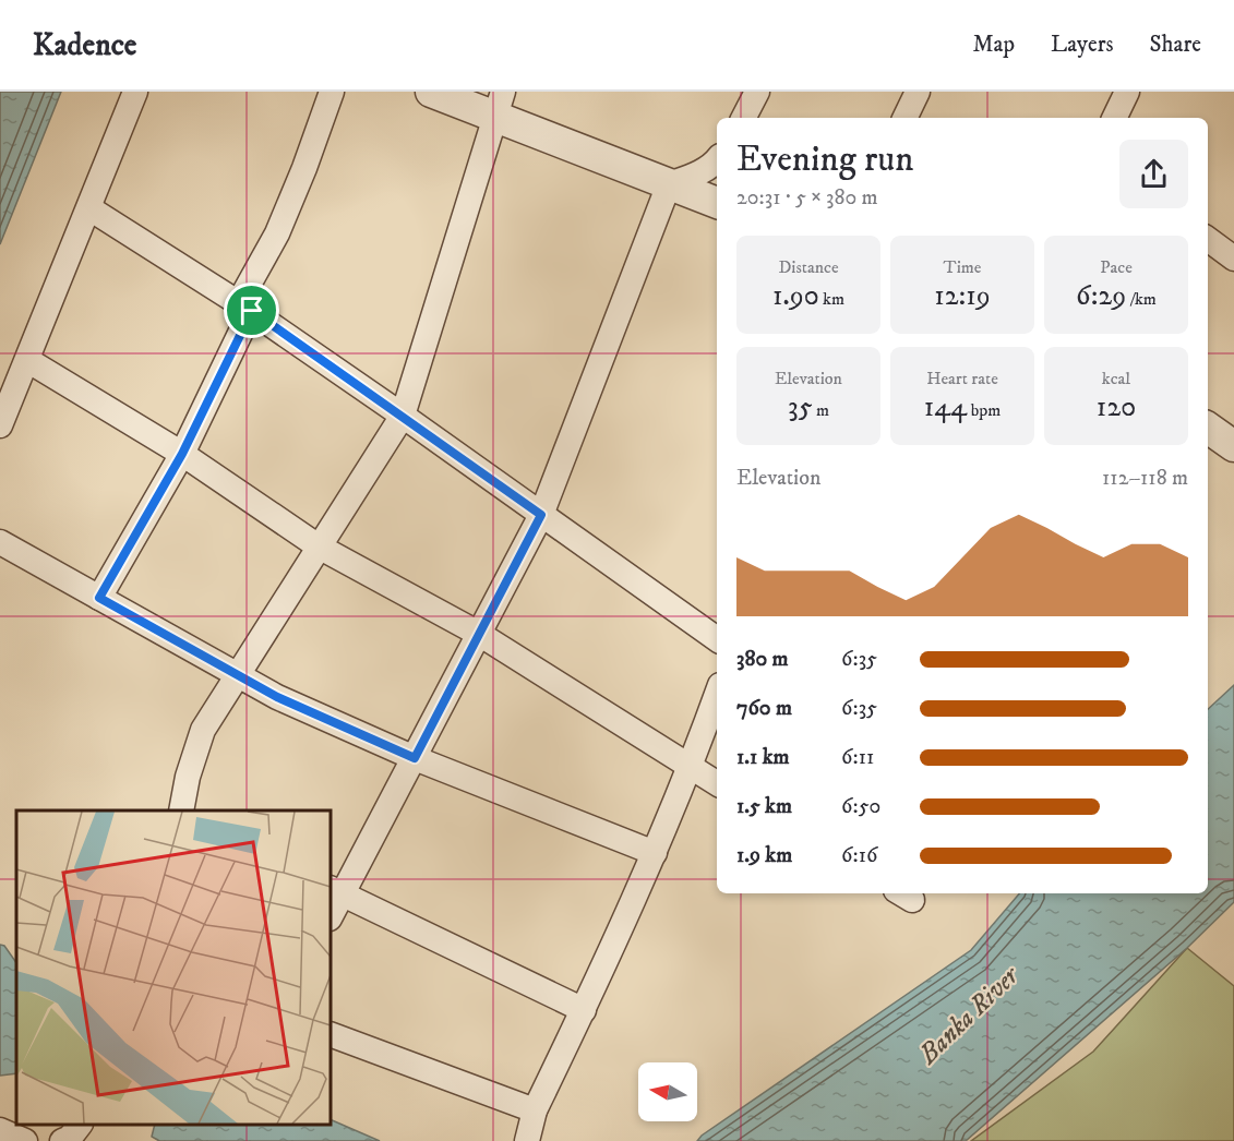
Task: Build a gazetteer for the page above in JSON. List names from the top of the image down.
{
  "water": ["Banka River"],
  "north": "left",
  "page": {
    "header": "Kadence",
    "nav": ["Map", "Layers", "Share"],
    "heading": ["Evening run", "20:31 · 5 × 380 m"],
    "stats": [
      ["Distance", "1.90 km"],
      ["Time", "12:19"],
      ["Pace", "6:29 /km"],
      ["Elevation", "35 m"],
      ["Heart rate", "144 bpm"],
      ["kcal", "120"]
    ],
    "chart": ["Elevation", "112–118 m"],
    "list": [
      {
        "name": "380 m",
        "note": "6:35"
      },
      {
        "name": "760 m",
        "note": "6:35"
      },
      {
        "name": "1.1 km",
        "note": "6:11"
      },
      {
        "name": "1.5 km",
        "note": "6:50"
      },
      {
        "name": "1.9 km",
        "note": "6:16"
      }
    ]
  }
}
